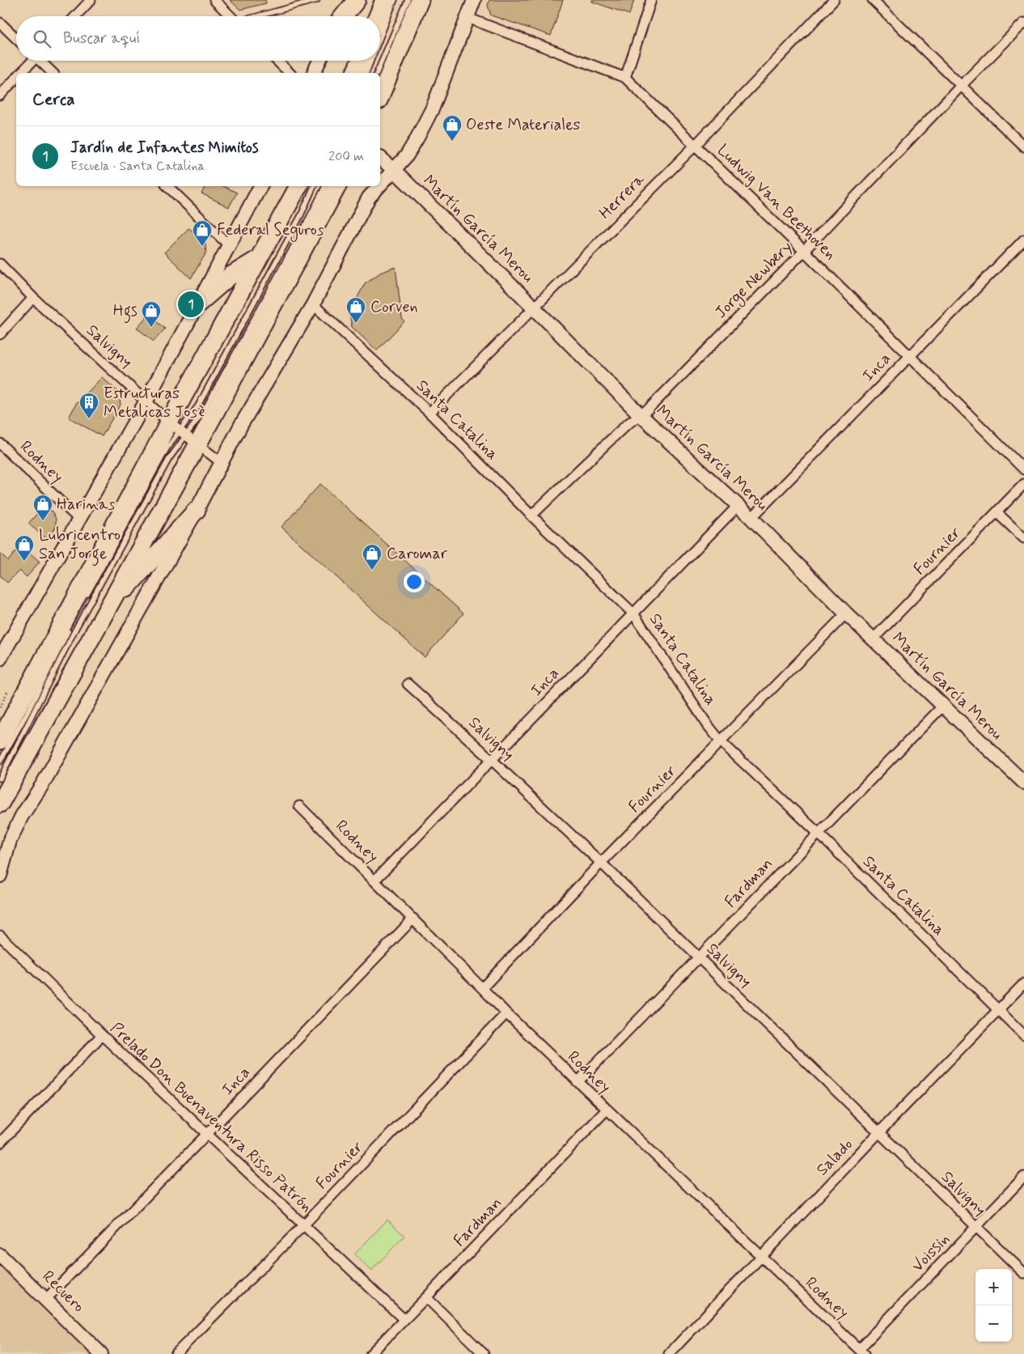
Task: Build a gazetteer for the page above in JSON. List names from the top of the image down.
{
  "streets": {
    "street": [
      "Herrera",
      "Ludwig Van Beethoven",
      "Martín García Merou",
      "Jorge Newbery",
      "Salvigny",
      "Inca",
      "Santa Catalina",
      "Rodney",
      "Fournier",
      "Fardman",
      "Prelado Don Buenaventura Risso Patrón",
      "Salado",
      "Voissin",
      "Recuero"
    ]
  },
  "crossings": [
    ["Herrera", "Ludwig Van Beethoven"],
    ["Herrera", "Martín García Merou"],
    ["Herrera", "Santa Catalina"],
    ["Ludwig Van Beethoven", "Jorge Newbery"],
    ["Ludwig Van Beethoven", "Inca"],
    ["Martín García Merou", "Jorge Newbery"],
    ["Martín García Merou", "Inca"],
    ["Martín García Merou", "Fournier"],
    ["Martín García Merou", "Fardman"],
    ["Jorge Newbery", "Santa Catalina"],
    ["Salvigny", "Inca"],
    ["Salvigny", "Fournier"],
    ["Salvigny", "Fardman"],
    ["Salvigny", "Salado"],
    ["Salvigny", "Voissin"],
    ["Inca", "Santa Catalina"],
    ["Inca", "Rodney"],
    ["Inca", "Prelado Don Buenaventura Risso Patrón"],
    ["Inca", "Recuero"],
    ["Santa Catalina", "Fournier"],
    ["Santa Catalina", "Fardman"],
    ["Santa Catalina", "Salado"],
    ["Rodney", "Fournier"],
    ["Rodney", "Fardman"],
    ["Rodney", "Salado"],
    ["Rodney", "Voissin"],
    ["Fournier", "Prelado Don Buenaventura Risso Patrón"],
    ["Fardman", "Prelado Don Buenaventura Risso Patrón"]
  ],
  "places": {
    "shop": [
      "Oeste Materiales",
      "Federal Seguros",
      "Corven",
      "Hgs",
      "Harinas",
      "Lubricentro San Jorge",
      "Caromar"
    ],
    "building": ["Estructuras Metalicas Josè"]
  },
  "page": {
    "search": "Buscar aquí",
    "heading": "Cerca",
    "list": [
      {
        "mark": "1",
        "name": "Jardín de Infantes Mimitos",
        "note": "Escuela · Santa Catalina",
        "value": "200 m"
      }
    ],
    "pins": "1",
    "map_buttons": ["+", "−"]
  }
}
